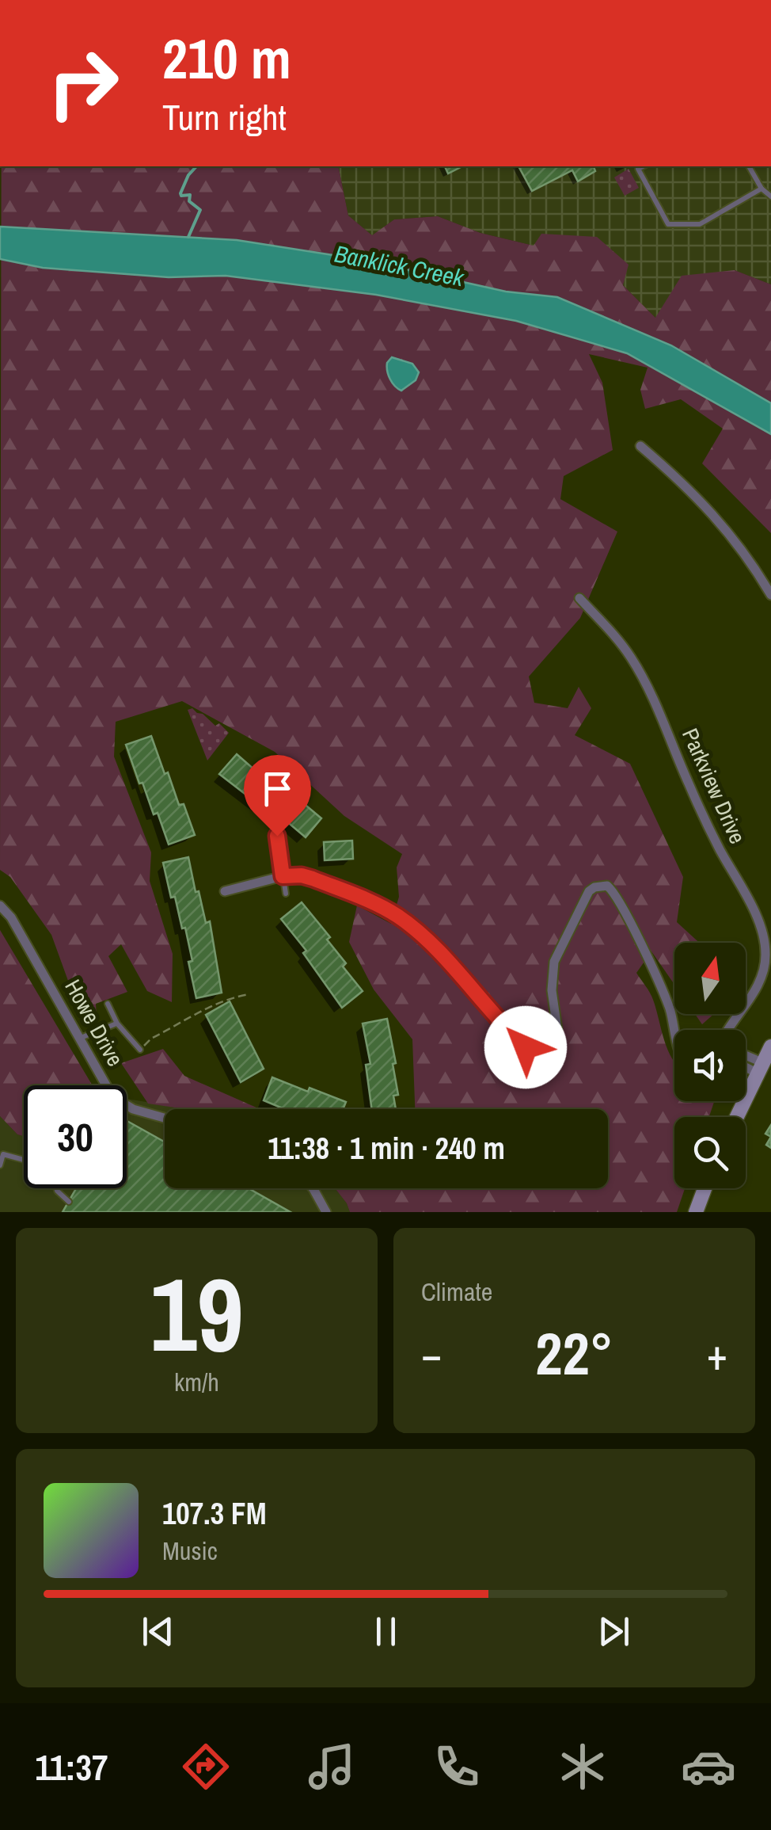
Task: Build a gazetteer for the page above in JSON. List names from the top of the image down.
{
  "streets": {
    "street": ["Parkview Drive", "Howe Drive"]
  },
  "water": ["Banklick Creek"],
  "north": "top",
  "page": {
    "turn": ["210 m", "Turn right"],
    "limit": "30",
    "trip": "11:38 · 1 min · 240 m",
    "tile": [
      ["19", "km/h"],
      "Climate"
    ],
    "heat": ["−", "22°", "+"],
    "song": ["107.3 FM", "Music"],
    "tabs": "11:37"
  }
}
